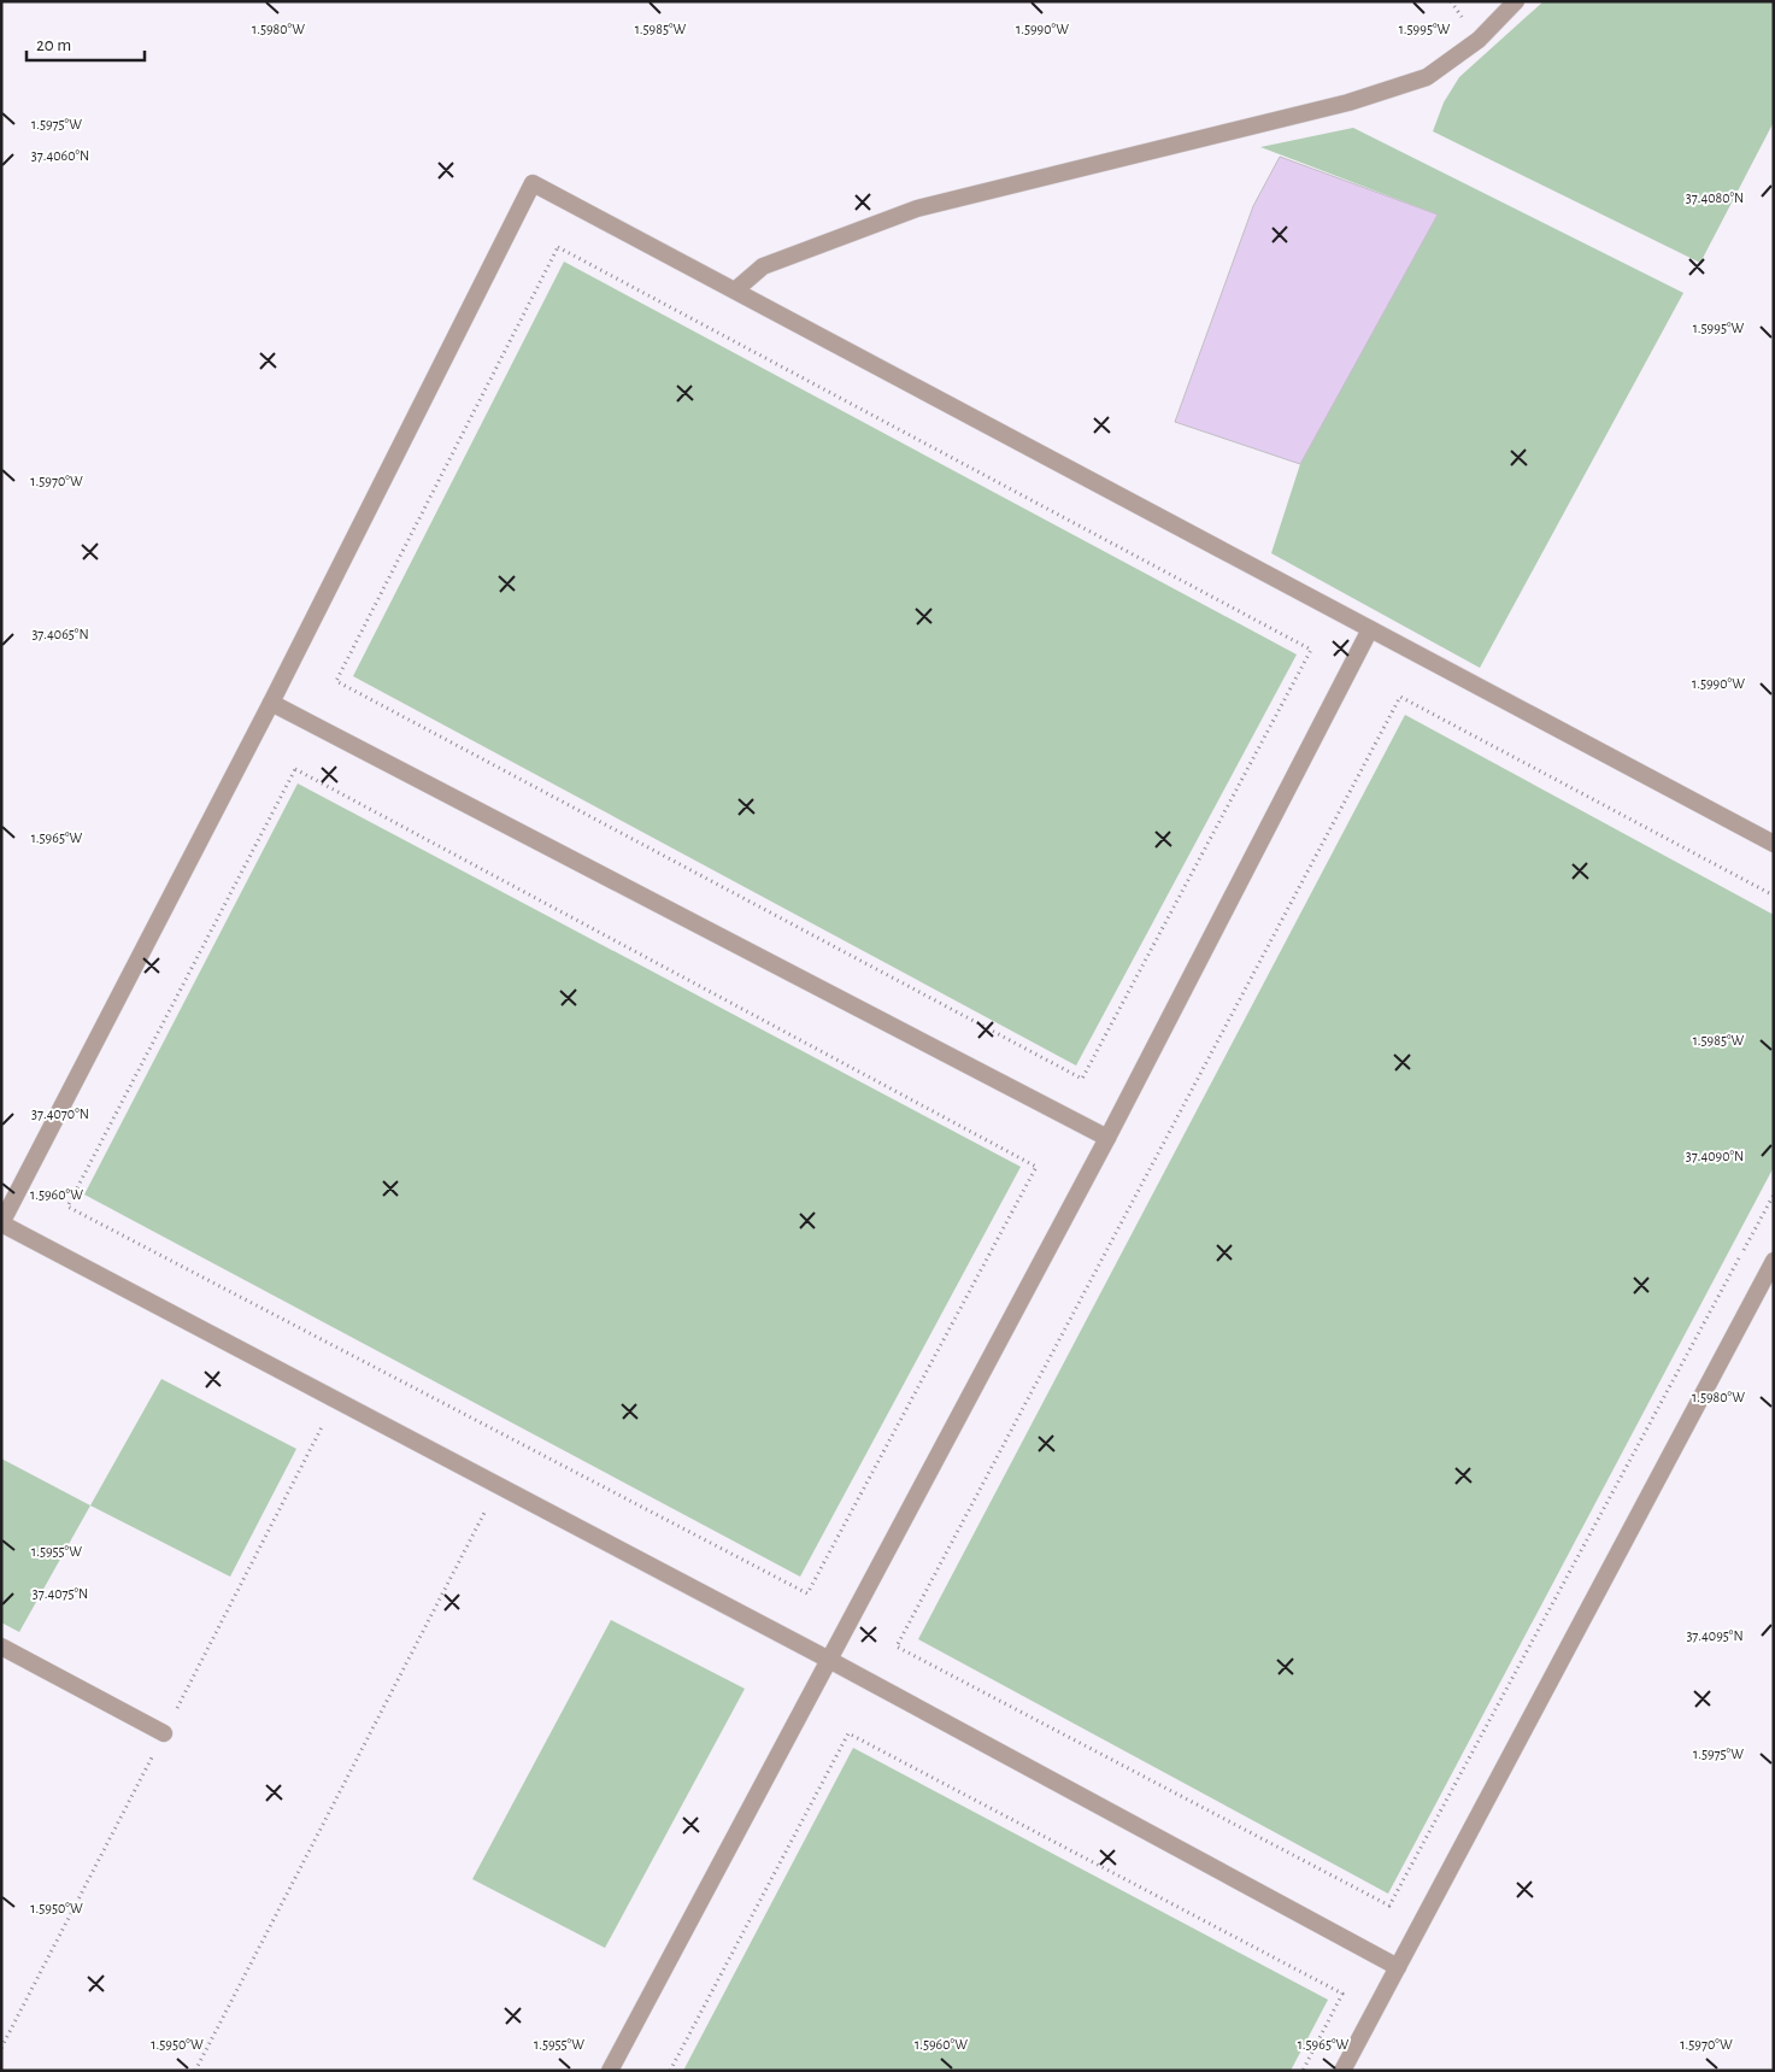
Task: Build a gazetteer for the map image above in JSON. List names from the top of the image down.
{
  "scale_bar": "20 m",
  "coordinates": [
    "1.5980°W",
    "1.5985°W",
    "1.5990°W",
    "1.5995°W",
    "1.5975°W",
    "37.4060°N",
    "37.4080°N",
    "1.5970°W",
    "37.4065°N",
    "1.5965°W",
    "37.4070°N",
    "37.4090°N",
    "1.5960°W",
    "1.5955°W",
    "37.4075°N",
    "37.4095°N",
    "1.5950°W"
  ]
}
